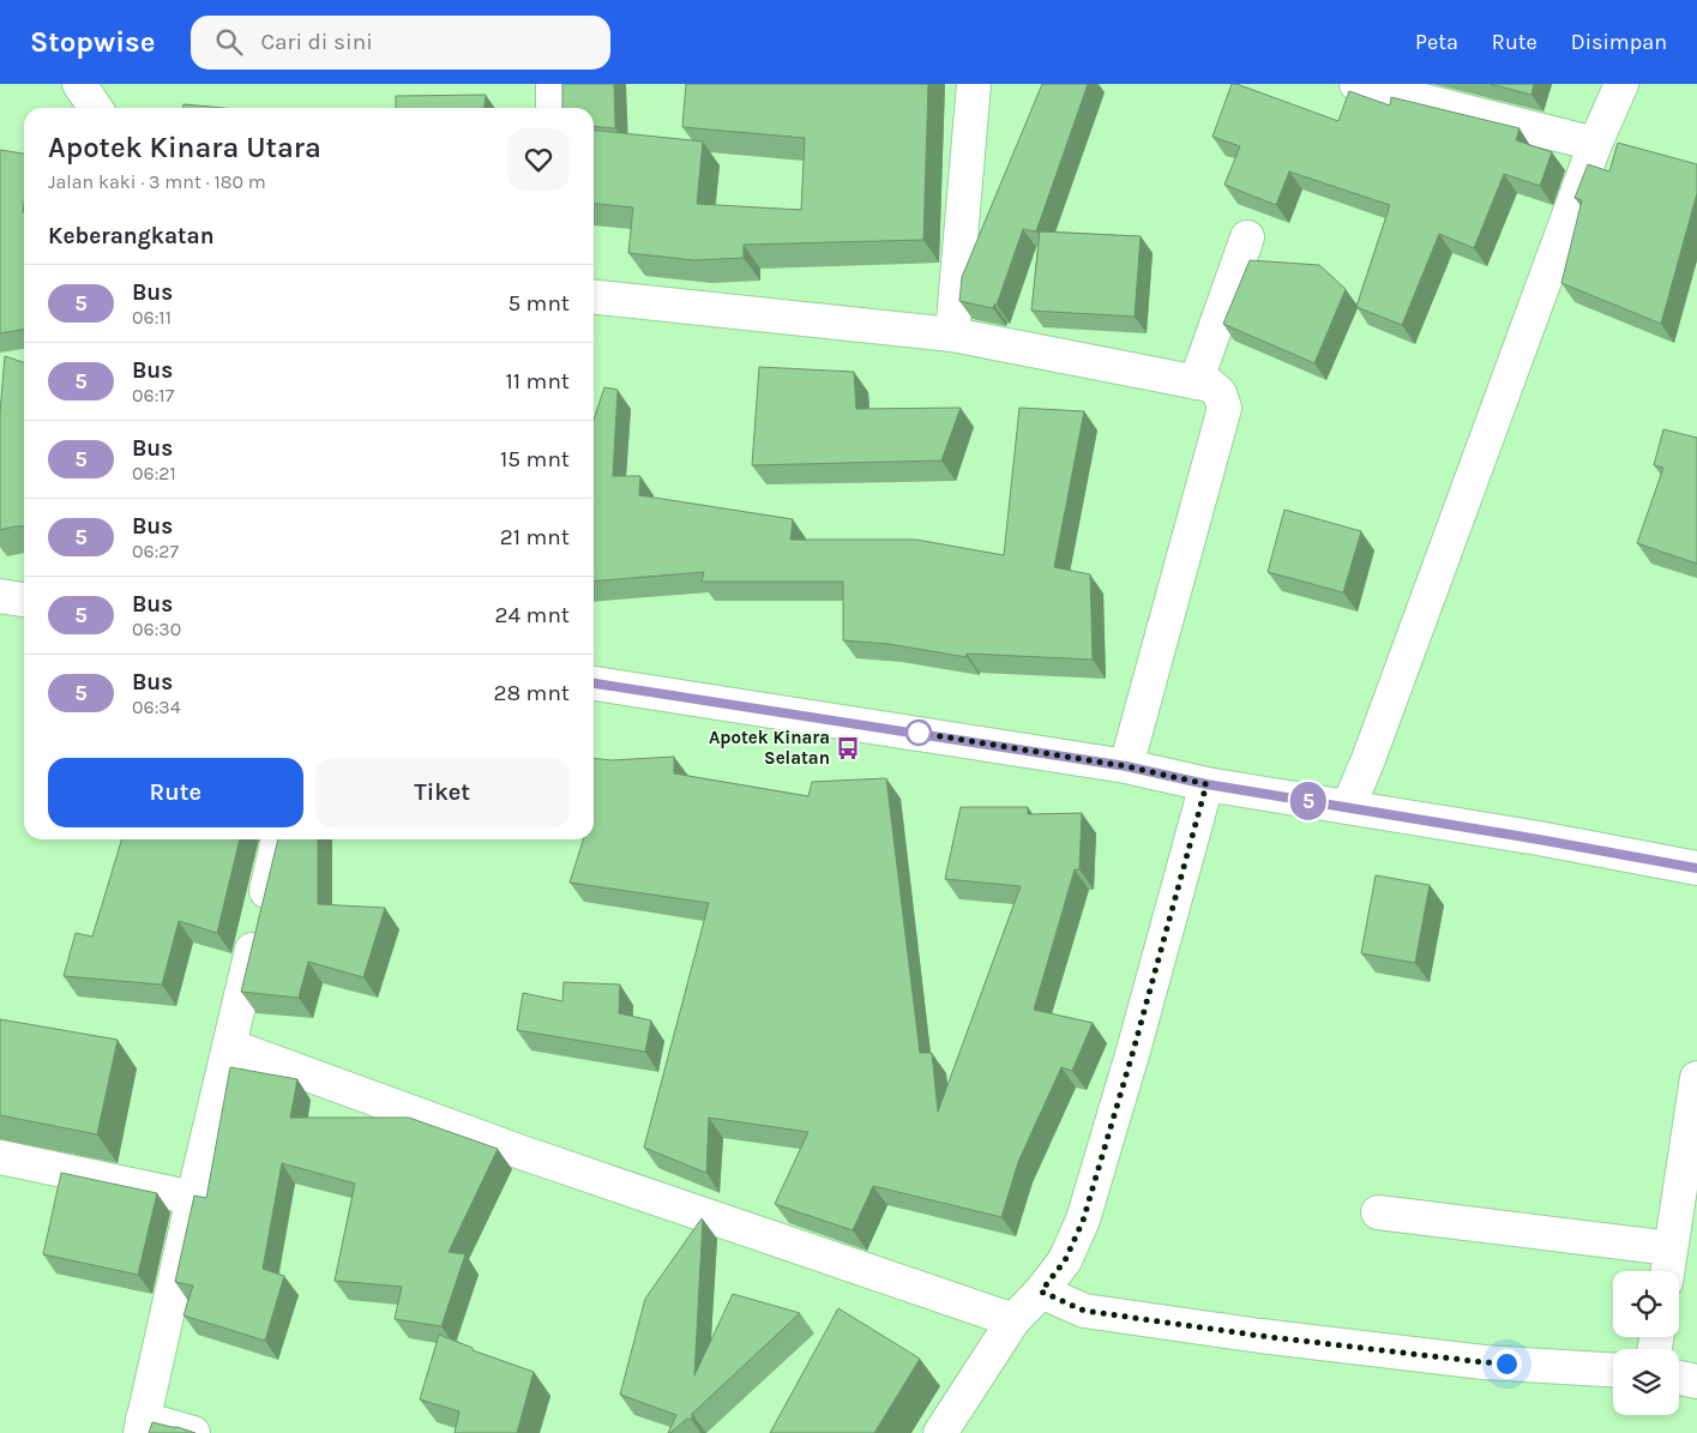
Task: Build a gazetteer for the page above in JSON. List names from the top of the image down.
{
  "places": {
    "bus stop": ["Apotek Kinara Selatan"]
  },
  "lines": ["bus line 5"],
  "page": {
    "header": "Stopwise",
    "search": "Cari di sini",
    "nav": ["Peta", "Rute", "Disimpan"],
    "on_map": "5",
    "heading": [
      ["Apotek Kinara Utara", "Jalan kaki · 3 mnt · 180 m"],
      "Keberangkatan"
    ],
    "list": [
      {
        "mark": "5",
        "name": "Bus",
        "note": "06:11",
        "value": "5 mnt"
      },
      {
        "mark": "5",
        "name": "Bus",
        "note": "06:17",
        "value": "11 mnt"
      },
      {
        "mark": "5",
        "name": "Bus",
        "note": "06:21",
        "value": "15 mnt"
      },
      {
        "mark": "5",
        "name": "Bus",
        "note": "06:27",
        "value": "21 mnt"
      },
      {
        "mark": "5",
        "name": "Bus",
        "note": "06:30",
        "value": "24 mnt"
      },
      {
        "mark": "5",
        "name": "Bus",
        "note": "06:34",
        "value": "28 mnt"
      }
    ],
    "buttons": ["Rute", "Tiket"]
  }
}
